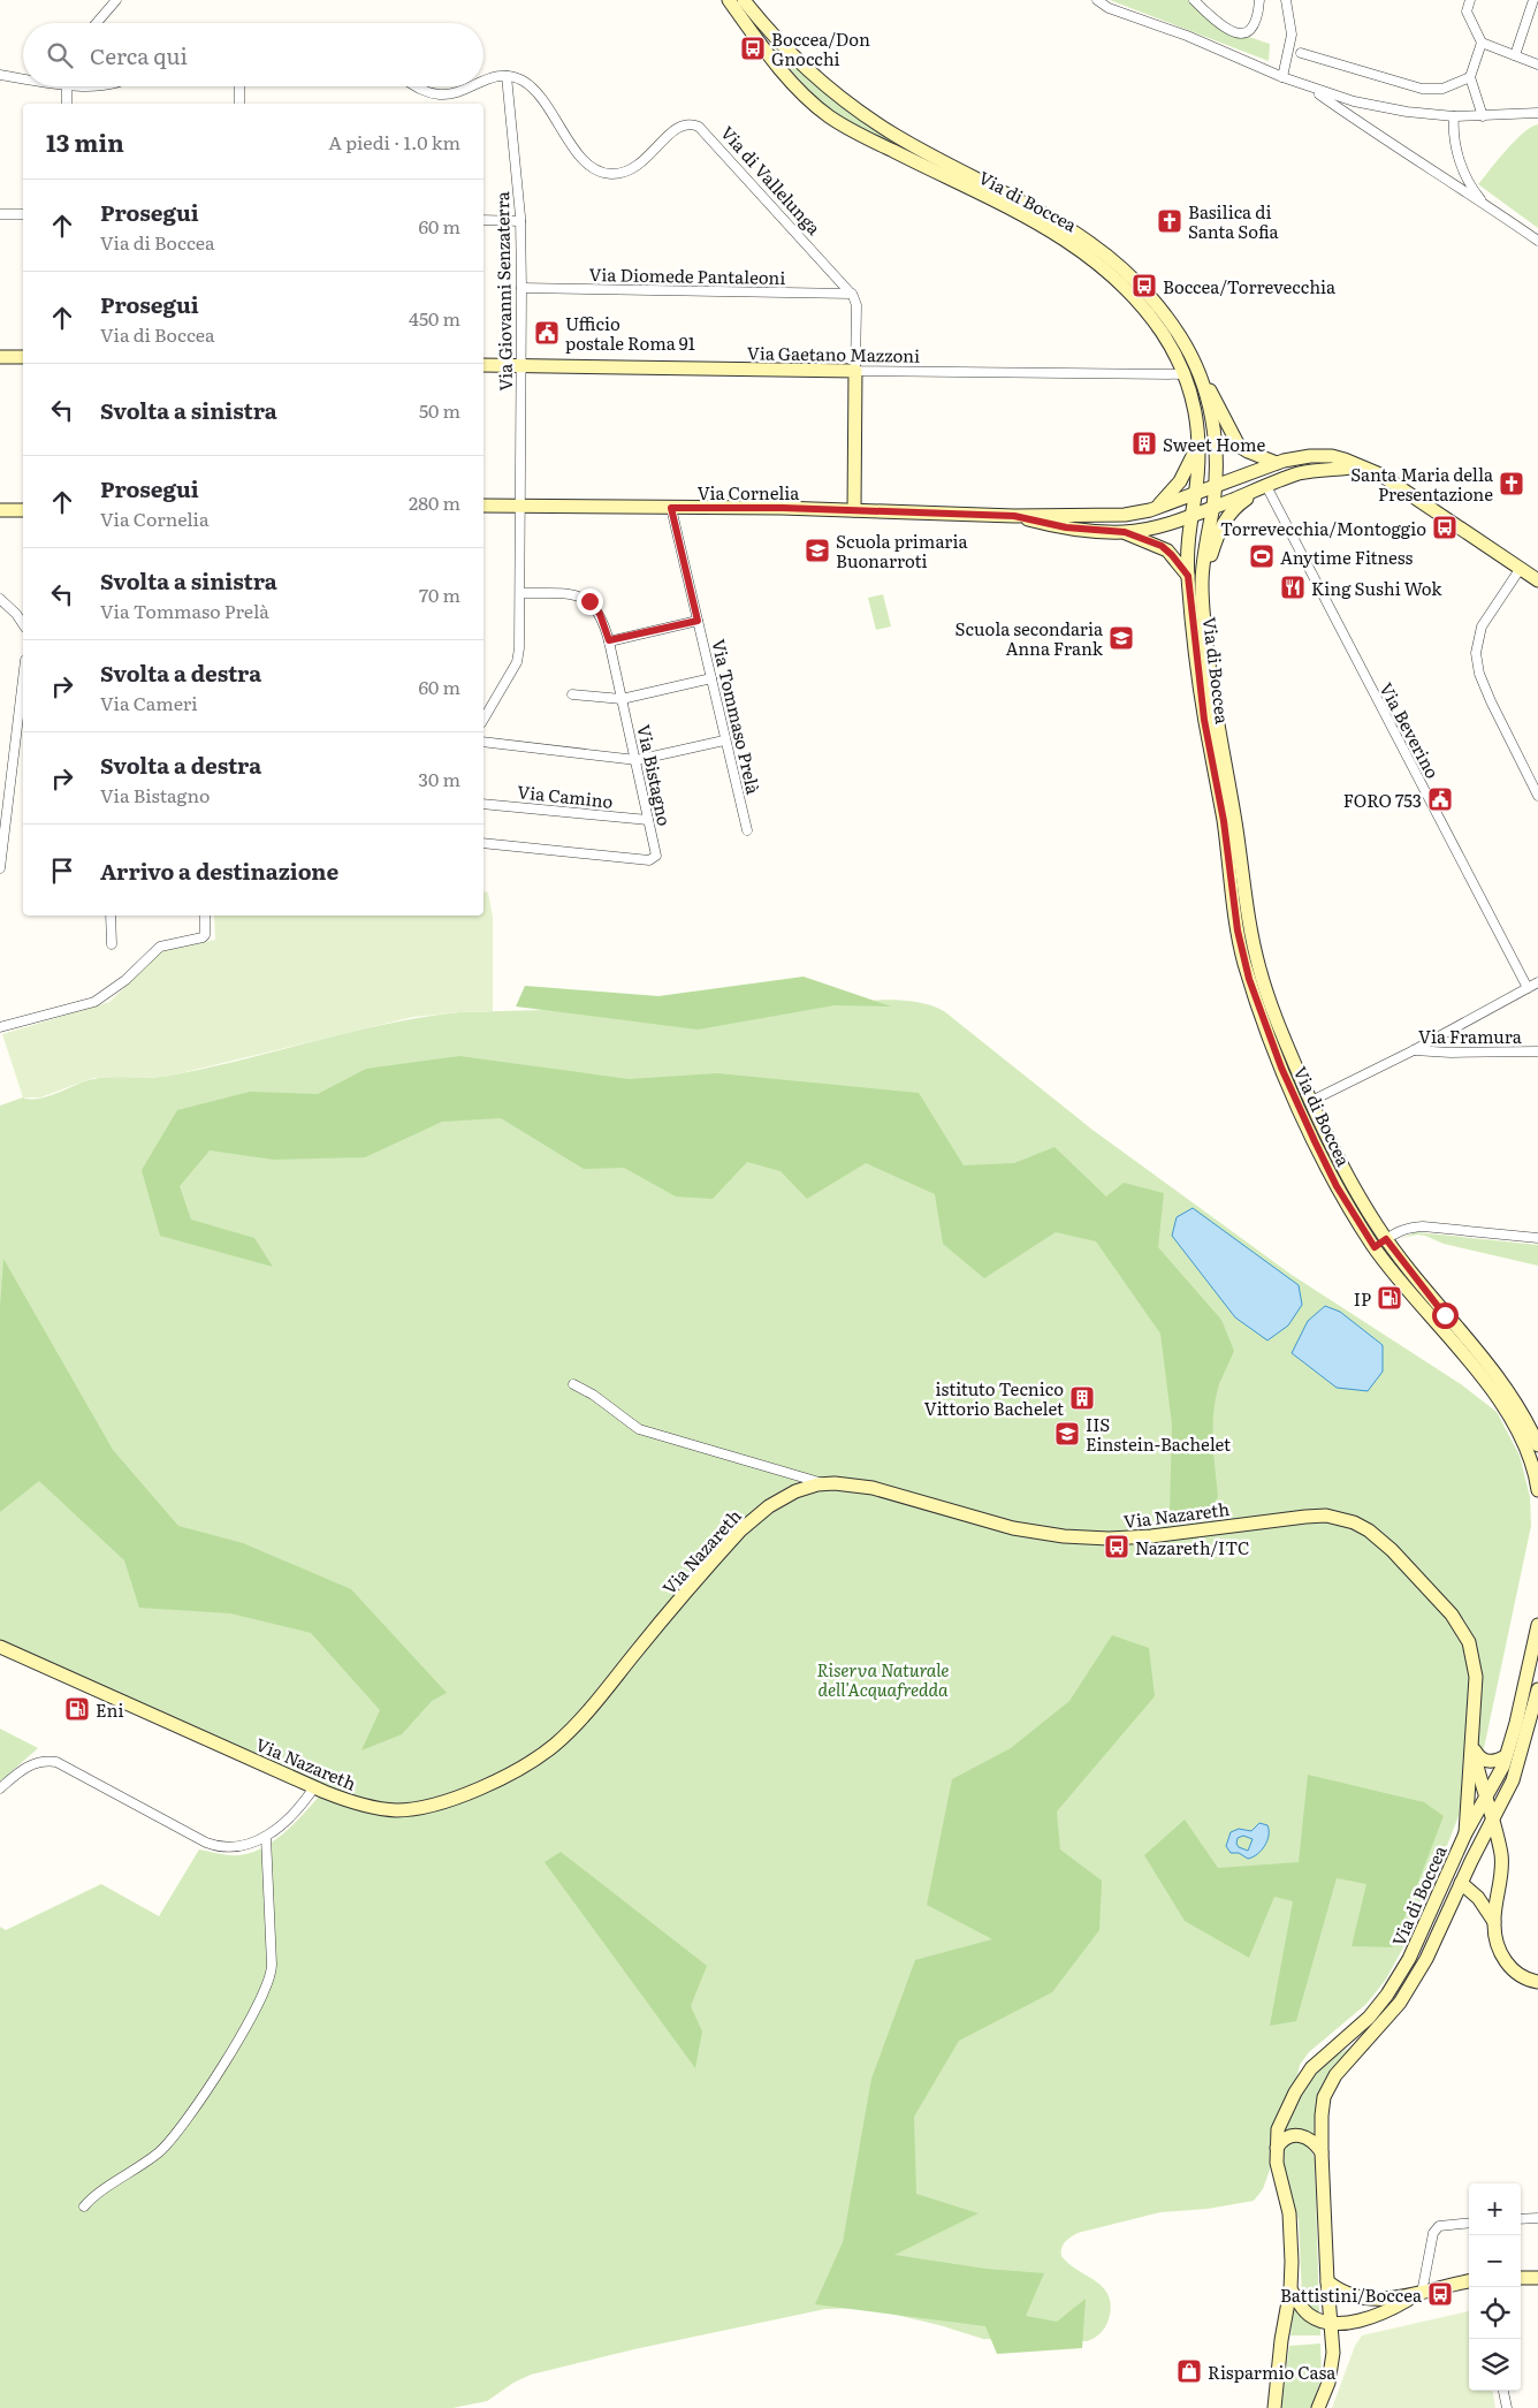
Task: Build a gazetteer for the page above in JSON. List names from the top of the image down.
{
  "streets": {
    "main road": [
      "Via di Boccea",
      "Via Gaetano Mazzoni",
      "Via Cornelia",
      "Via Nazareth"
    ],
    "street": [
      "Via di Vallelunga",
      "Via Diomede Pantaleoni",
      "Via Giovanni Senzaterra",
      "Via Tommaso Prelà",
      "Via Beverino",
      "Via Bistagno",
      "Via Camino",
      "Via Framura"
    ]
  },
  "crossings": [
    ["Via di Vallelunga", "Via Diomede Pantaleoni"],
    ["Via di Vallelunga", "Via Giovanni Senzaterra"],
    ["Via di Boccea", "Via Gaetano Mazzoni"],
    ["Via di Boccea", "Via Cornelia"],
    ["Via di Boccea", "Via Framura"],
    ["Via di Boccea", "Via Nazareth"],
    ["Via Diomede Pantaleoni", "Via Giovanni Senzaterra"],
    ["Via Giovanni Senzaterra", "Via Gaetano Mazzoni"],
    ["Via Giovanni Senzaterra", "Via Cornelia"],
    ["Via Cornelia", "Via Tommaso Prelà"],
    ["Via Cornelia", "Via Beverino"],
    ["Via Bistagno", "Via Camino"]
  ],
  "parks": ["Riserva Naturale dell'Acquafredda"],
  "places": {
    "bus stop": [
      "Boccea/Don Gnocchi",
      "Boccea/Torrevecchia",
      "Torrevecchia/Montoggio",
      "Nazareth/ITC",
      "Battistini/Boccea"
    ],
    "church": ["Basilica di Santa Sofia", "Santa Maria della Presentazione"],
    "public building": ["Ufficio postale Roma 91", "FORO 753"],
    "building": ["Sweet Home", "istituto Tecnico Vittorio Bachelet"],
    "school or university": ["Scuola primaria Buonarroti", "Scuola secondaria Anna Frank", "IIS Einstein-Bachelet"],
    "sports": ["Anytime Fitness"],
    "restaurant": ["King Sushi Wok"],
    "fuel station": ["IP", "Eni"],
    "shop": ["Risparmio Casa"]
  },
  "page": {
    "search": "Cerca qui",
    "heading": ["13 min", "A piedi · 1.0 km"],
    "list": [
      ["Prosegui", "Via di Boccea", "60 m"],
      ["Prosegui", "Via di Boccea", "450 m"],
      ["Svolta a sinistra", "50 m"],
      ["Prosegui", "Via Cornelia", "280 m"],
      ["Svolta a sinistra", "Via Tommaso Prelà", "70 m"],
      ["Svolta a destra", "Via Cameri", "60 m"],
      ["Svolta a destra", "Via Bistagno", "30 m"],
      "Arrivo a destinazione"
    ],
    "map_buttons": ["+", "−"]
  }
}
